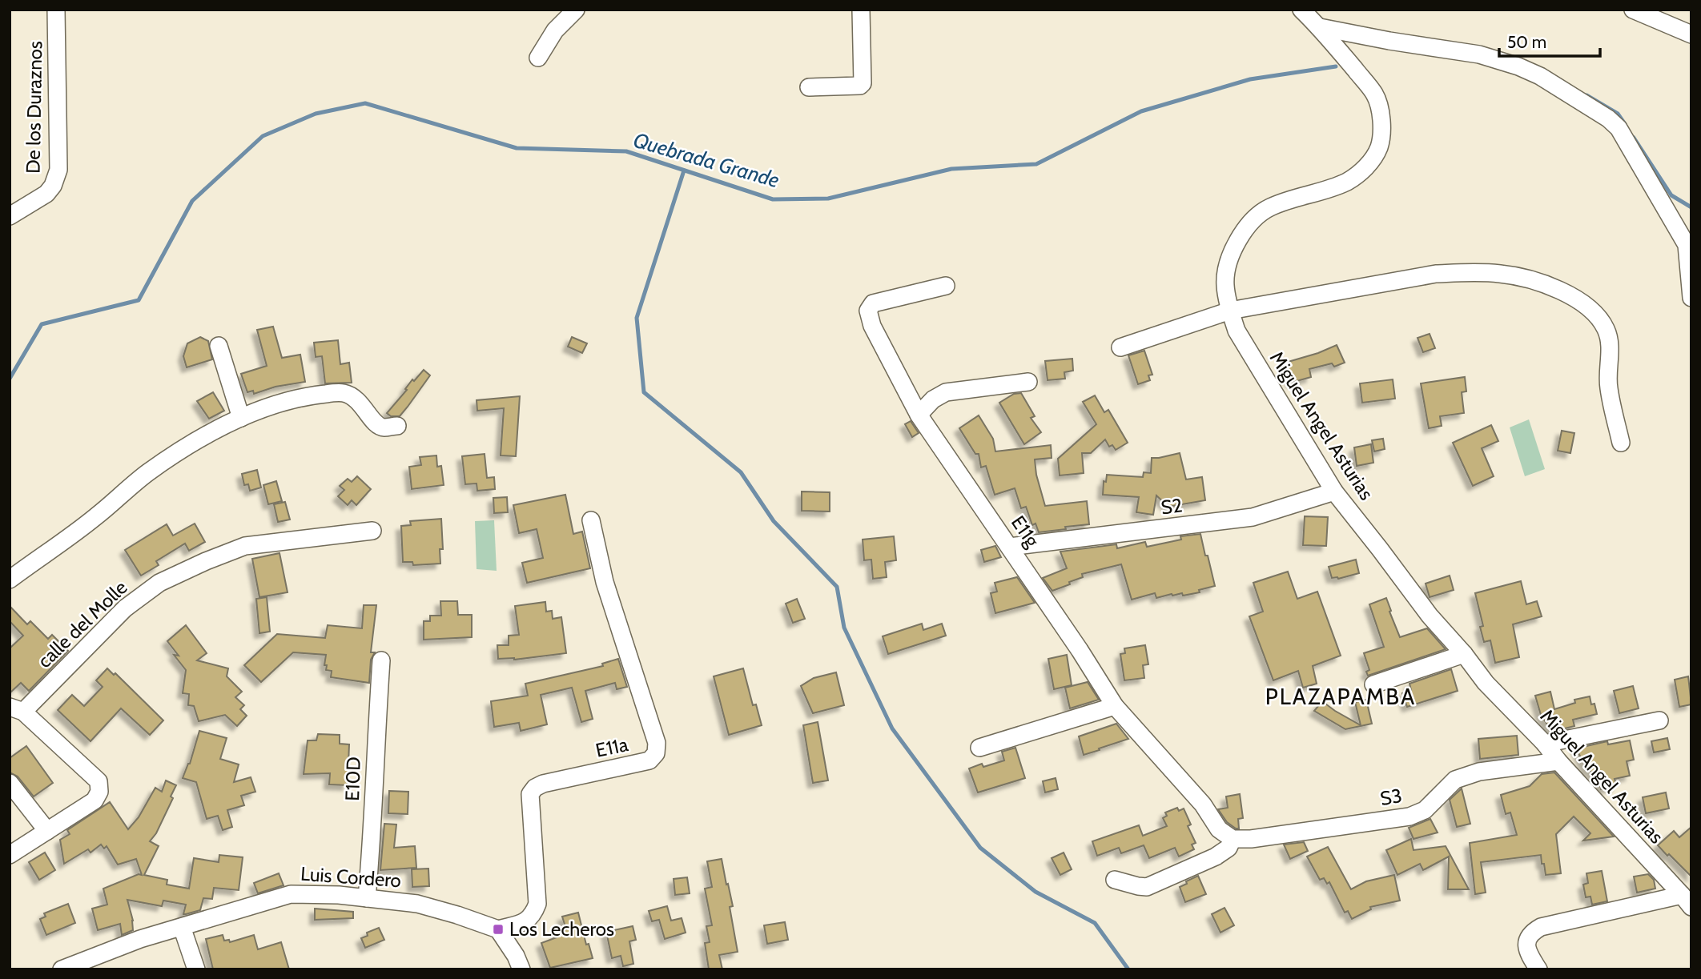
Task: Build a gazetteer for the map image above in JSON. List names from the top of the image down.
{
  "streets": {
    "street": [
      "De los Duraznos",
      "Miguel Angel Asturias",
      "S2",
      "E11g",
      "calle del Molle",
      "E11a",
      "E10D",
      "S3",
      "Luis Cordero"
    ]
  },
  "crossings": [
    ["Miguel Angel Asturias", "S2"],
    ["Miguel Angel Asturias", "S3"],
    ["S2", "E11g"],
    ["E11g", "S3"],
    ["E11a", "Luis Cordero"],
    ["E10D", "Luis Cordero"]
  ],
  "districts": ["PLAZAPAMBA"],
  "water": ["Quebrada Grande"],
  "places": {
    "transit": ["Los Lecheros"]
  },
  "scale_bar": "50 m"
}
